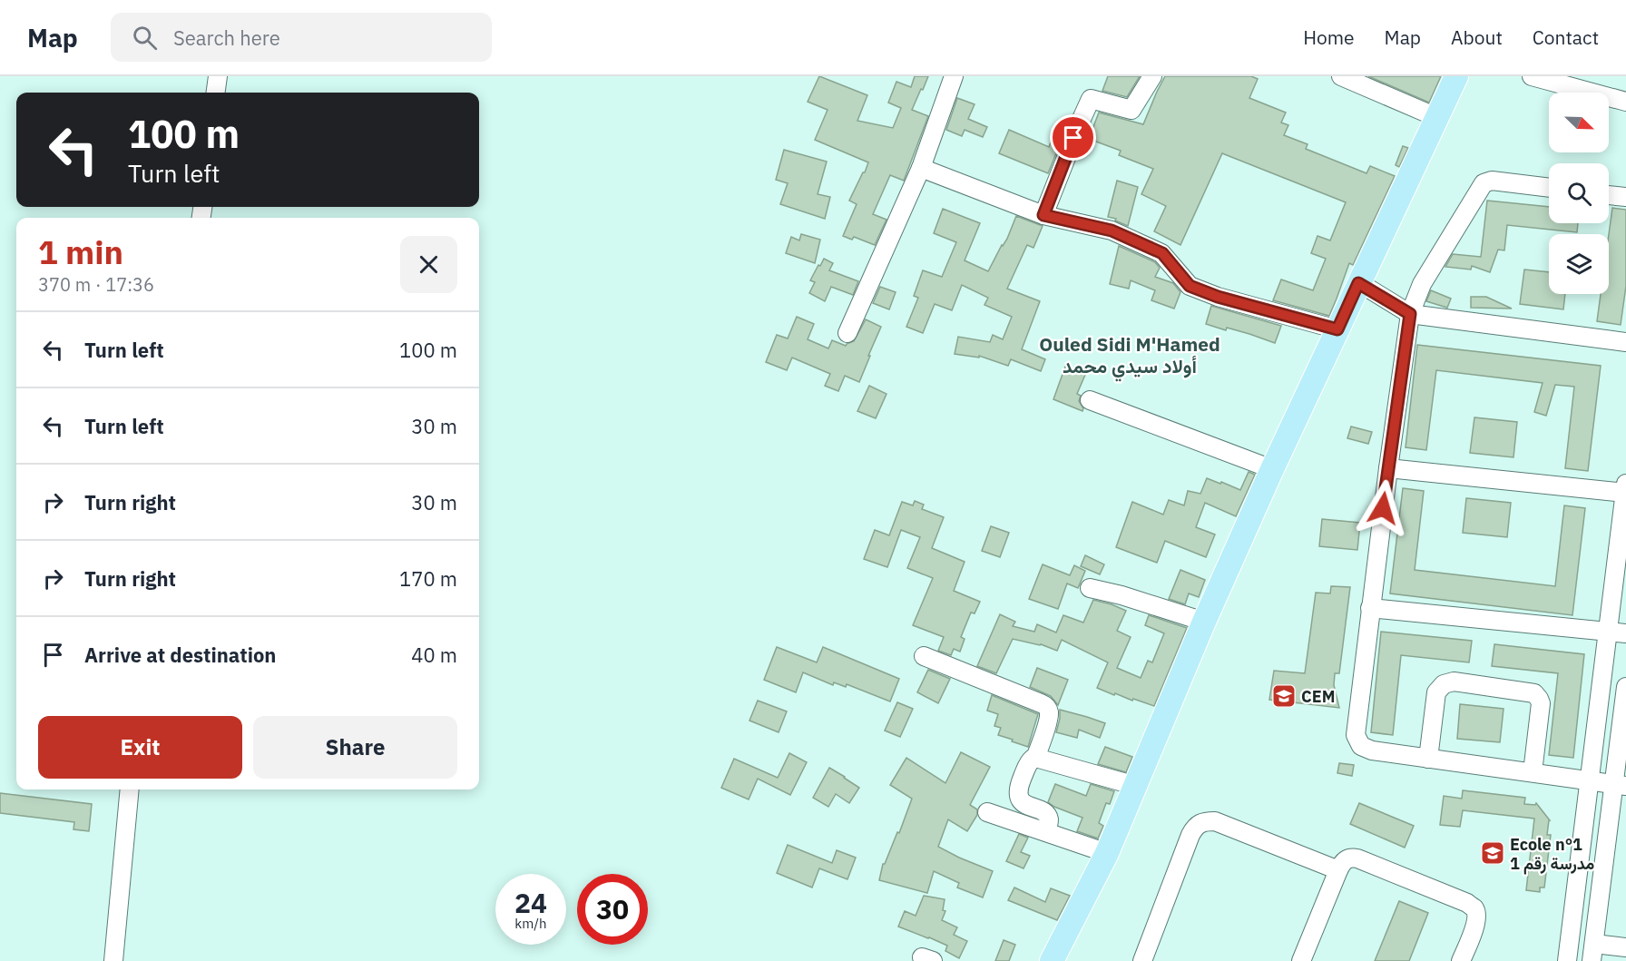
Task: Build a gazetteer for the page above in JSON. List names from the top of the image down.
{
  "districts": ["Ouled Sidi M'Hamed أولاد سيدي محمد"],
  "places": {
    "school or university": ["CEM", "Ecole n°1 مدرسة رقم 1"]
  },
  "north": "bottom right",
  "page": {
    "header": "Map",
    "search": "Search here",
    "nav": [
      "Home",
      "Map",
      "About",
      "Contact"
    ],
    "turn": ["100 m", "Turn left"],
    "heading": ["1 min", "370 m · 17:36"],
    "list": [
      {
        "name": "Turn left",
        "value": "100 m"
      },
      {
        "name": "Turn left",
        "value": "30 m"
      },
      {
        "name": "Turn right",
        "value": "30 m"
      },
      {
        "name": "Turn right",
        "value": "170 m"
      },
      {
        "name": "Arrive at destination",
        "value": "40 m"
      }
    ],
    "buttons": ["Exit", "Share"],
    "speed": "24 km/h",
    "limit": "30"
  }
}
